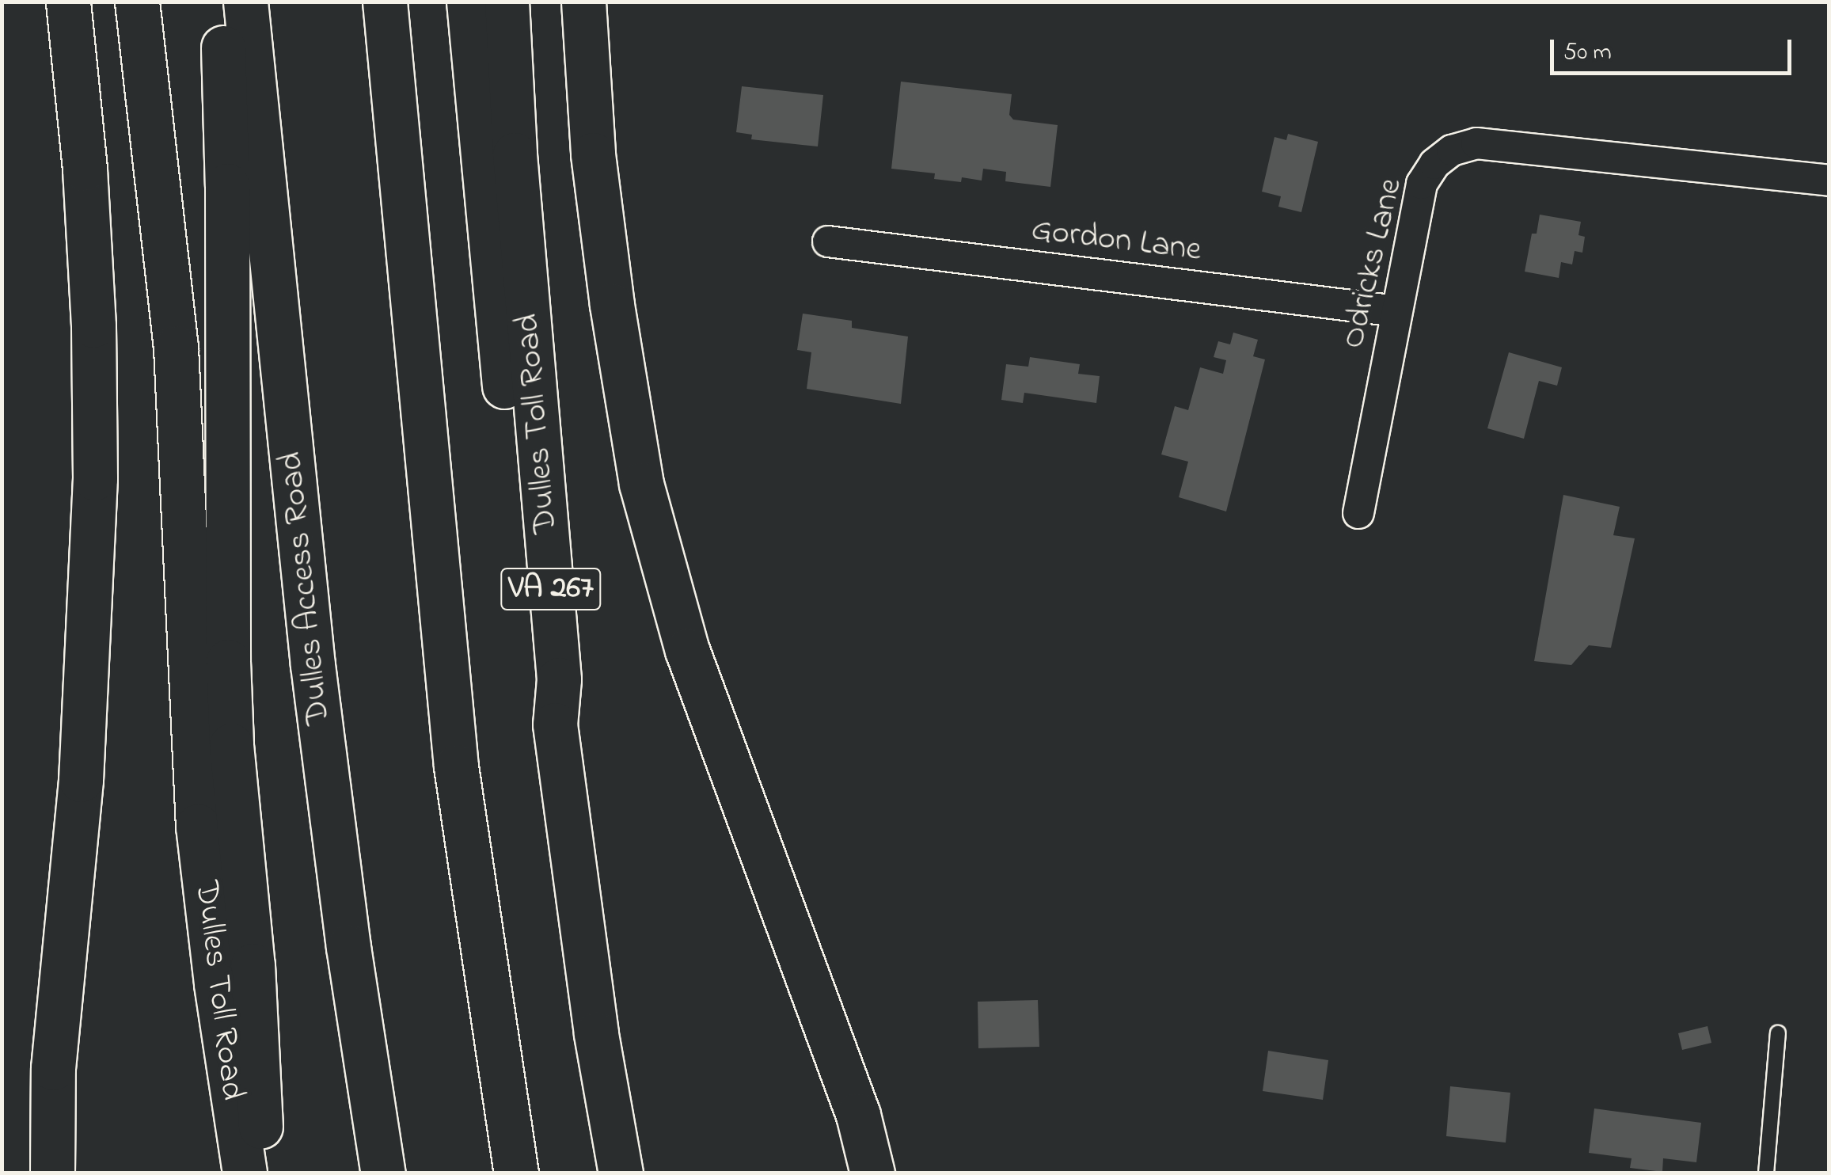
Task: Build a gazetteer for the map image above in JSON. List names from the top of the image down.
{
  "streets": {
    "highway": ["Dulles Toll Road", "Dulles Access Road", "VA 267"],
    "street": ["Gordon Lane", "Odricks Lane"]
  },
  "crossings": [
    ["Gordon Lane", "Odricks Lane"]
  ],
  "scale_bar": "50 m"
}
